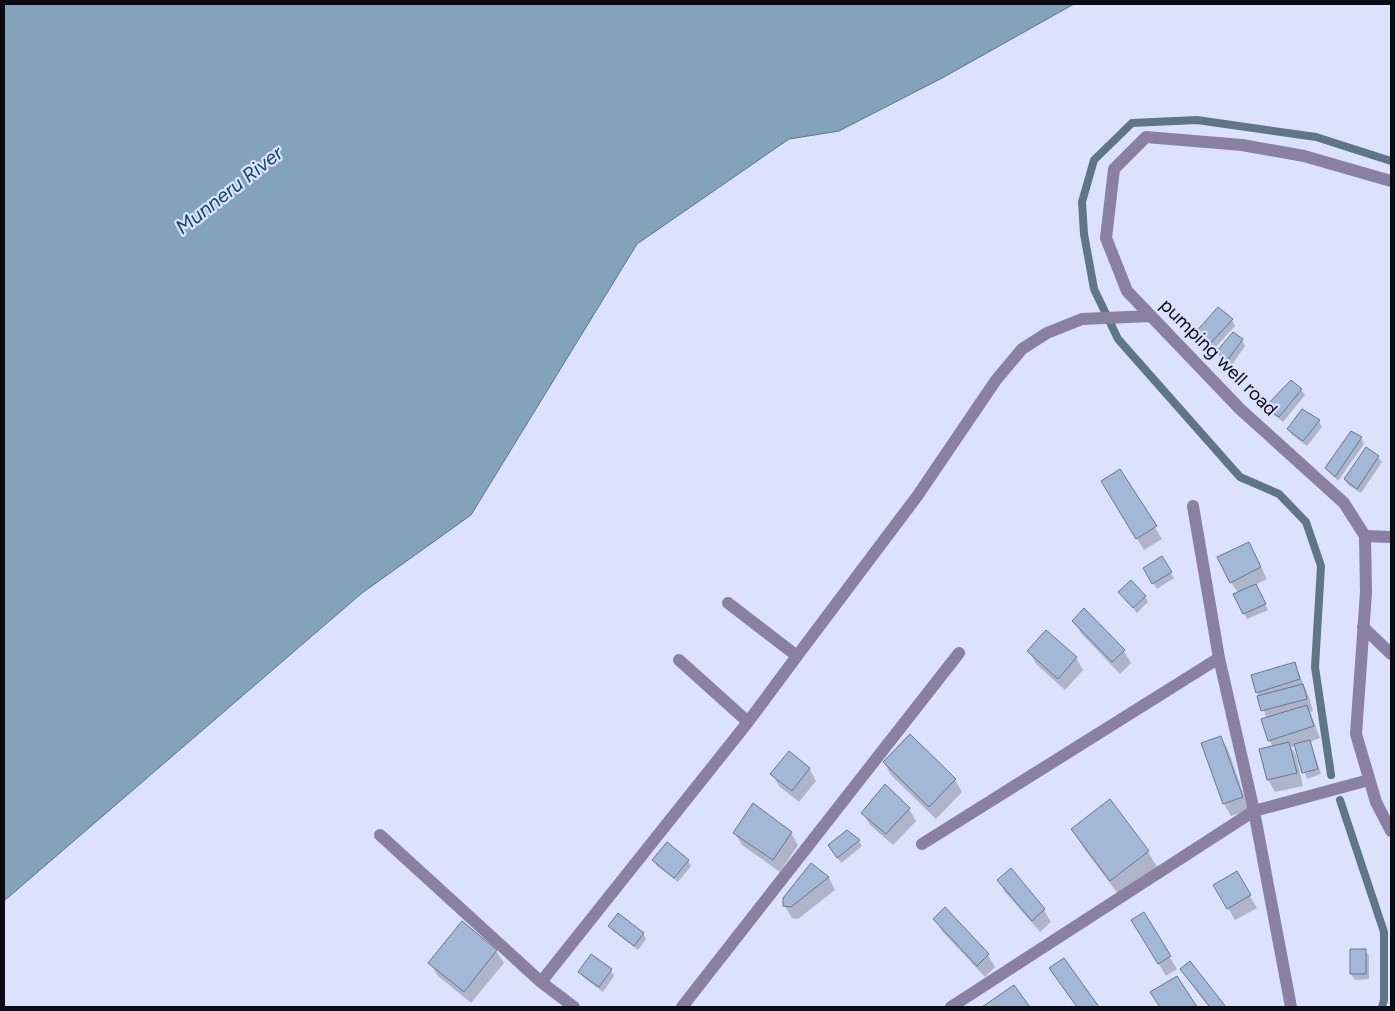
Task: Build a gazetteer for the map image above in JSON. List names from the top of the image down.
{
  "streets": {
    "street": ["pumping well road"]
  },
  "water": ["Munneru River"]
}
